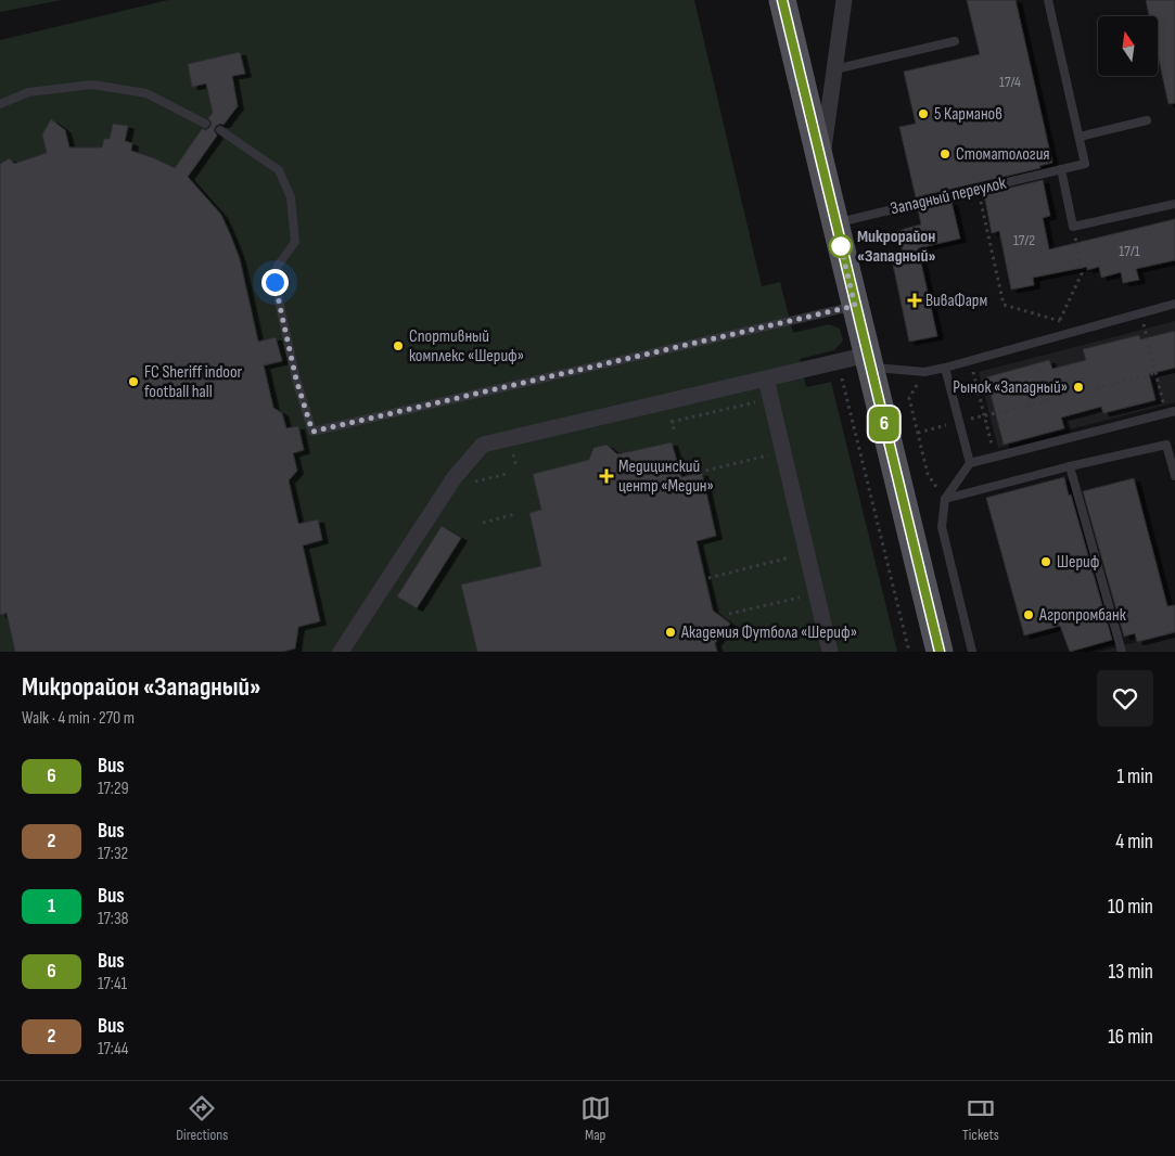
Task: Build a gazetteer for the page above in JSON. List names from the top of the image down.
{
  "streets": {
    "lane": ["Западный переулок"]
  },
  "places": {
    "other": [
      "5 Карманов",
      "Стоматология",
      "Микрорайон «Западный»",
      "Спортивный комплекс «Шериф»",
      "FC Sheriff indoor football hall",
      "Рынок «Западный»",
      "Шериф",
      "Агропромбанк",
      "Академия Футбола «Шериф»"
    ],
    "health": ["ВиваФарм", "Медицинский центр «Медин»"]
  },
  "lines": ["bus line 6"],
  "house_numbers": ["17/4", "17/2", "17/1"],
  "north": "top",
  "page": {
    "on_map": "6",
    "heading": ["Микрорайон «Западный»", "Walk · 4 min · 270 m"],
    "list": [
      {
        "mark": "6",
        "name": "Bus",
        "note": "17:29",
        "value": "1 min"
      },
      {
        "mark": "2",
        "name": "Bus",
        "note": "17:32",
        "value": "4 min"
      },
      {
        "mark": "1",
        "name": "Bus",
        "note": "17:38",
        "value": "10 min"
      },
      {
        "mark": "6",
        "name": "Bus",
        "note": "17:41",
        "value": "13 min"
      },
      {
        "mark": "2",
        "name": "Bus",
        "note": "17:44",
        "value": "16 min"
      }
    ],
    "tabs": ["Directions", "Map", "Tickets"]
  }
}
